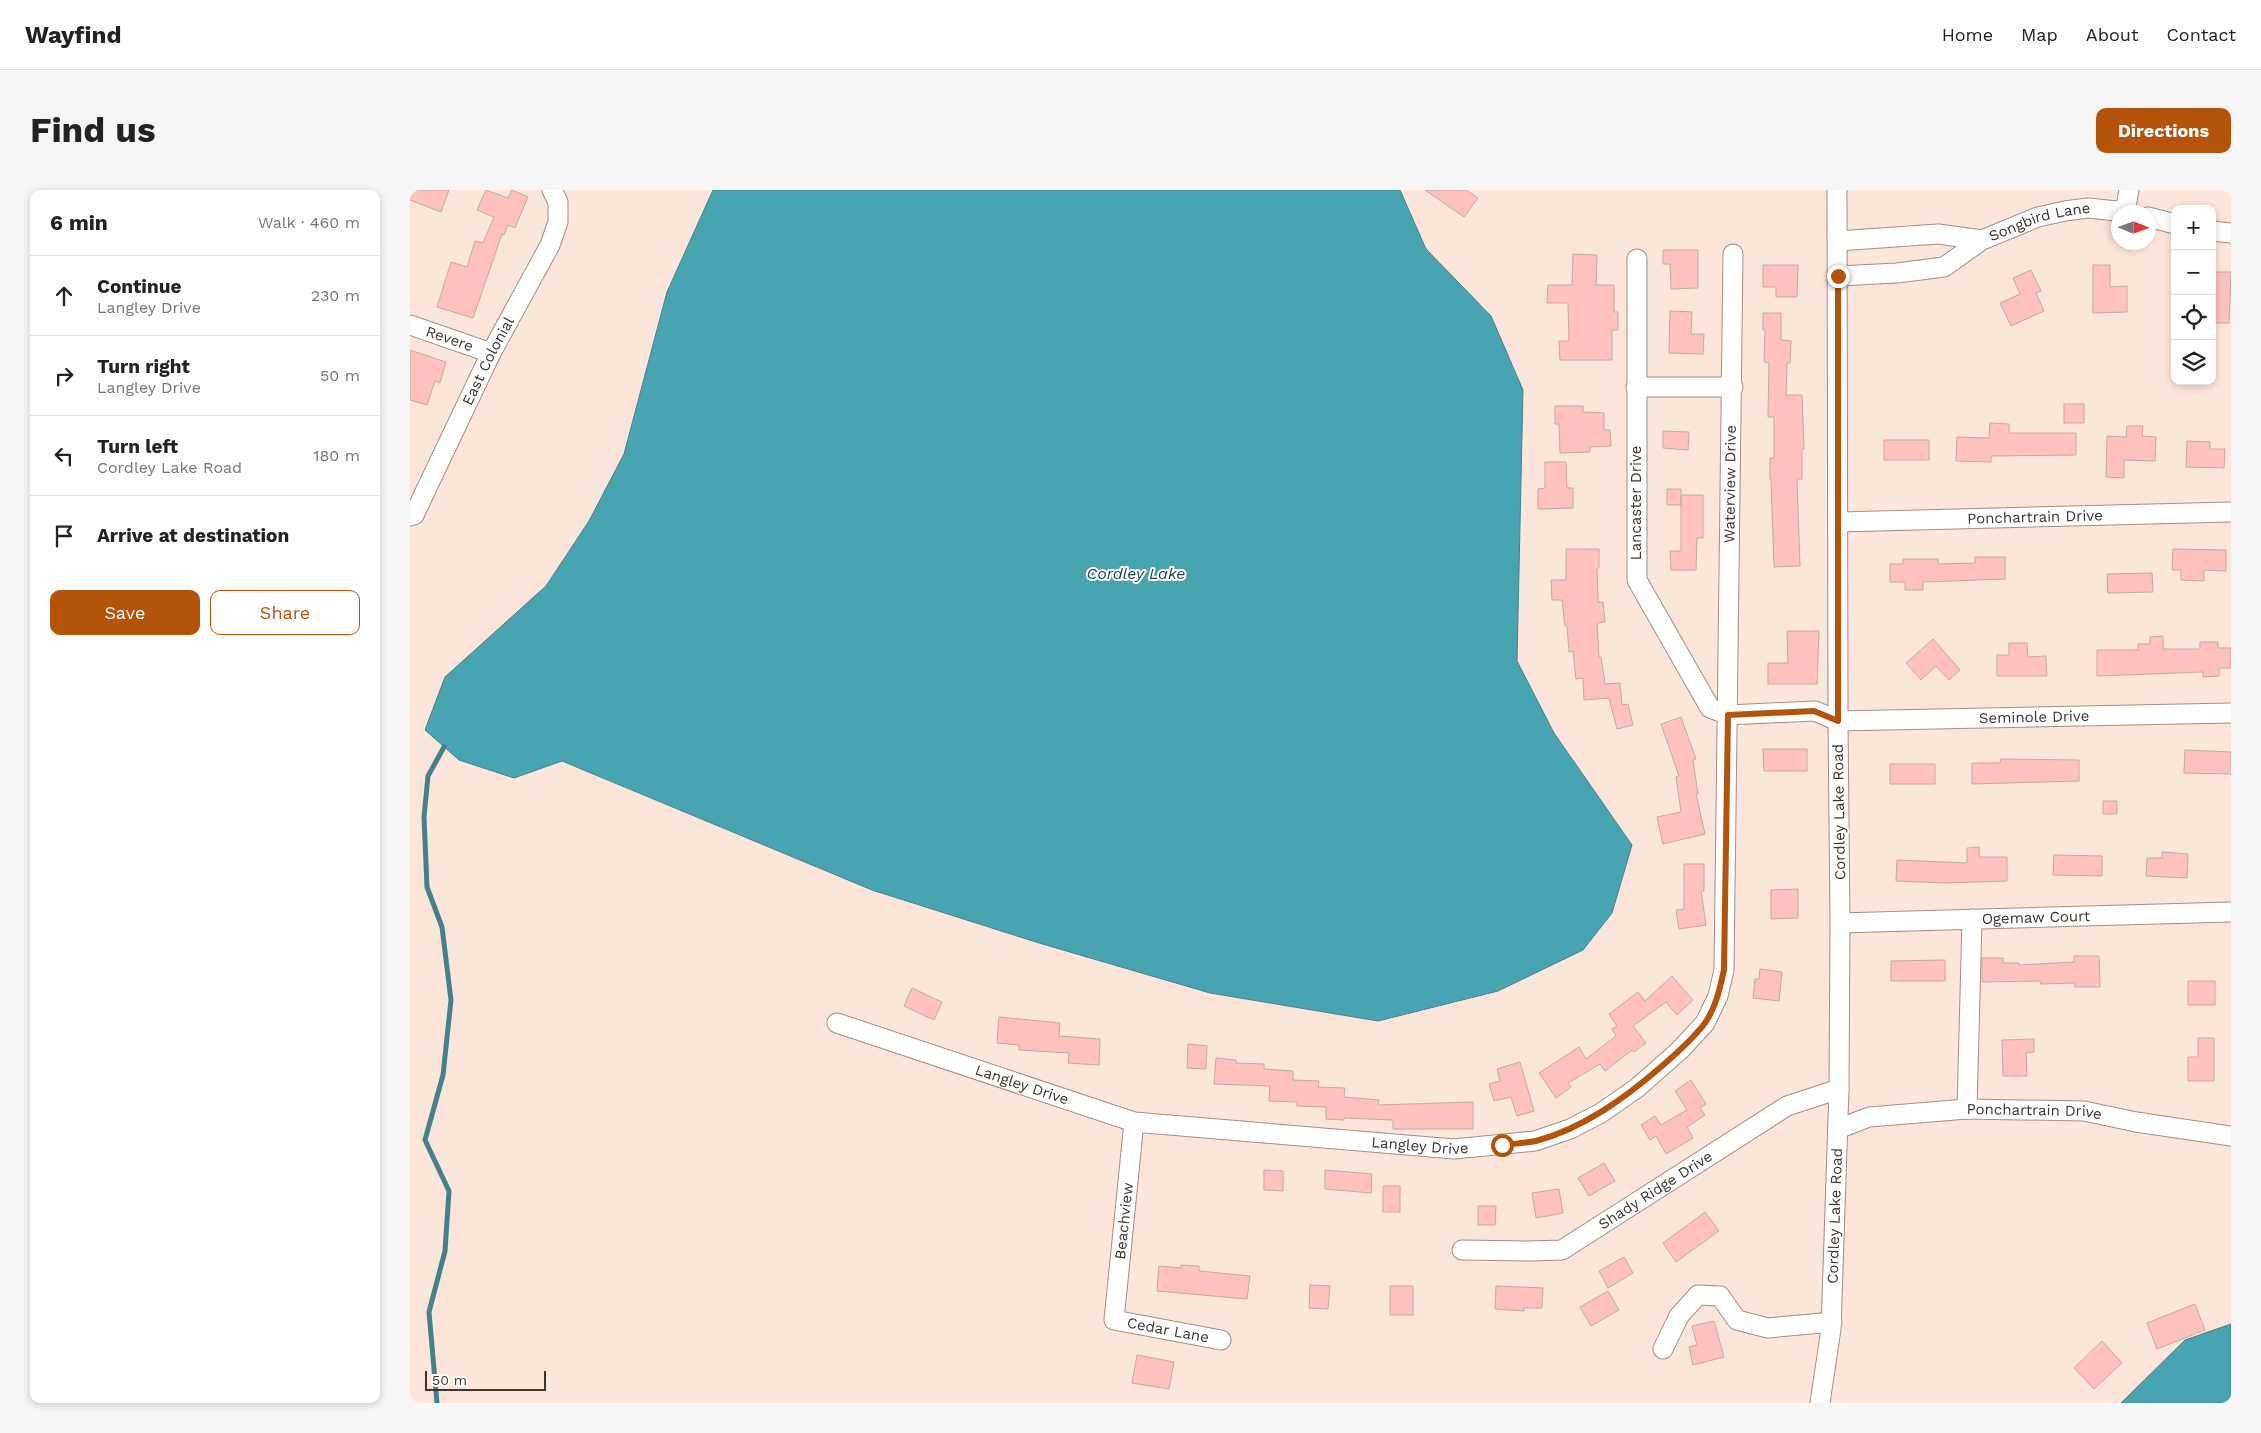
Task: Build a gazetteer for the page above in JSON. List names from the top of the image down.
{
  "streets": {
    "street": [
      "Songbird Lane",
      "Revere",
      "East Colonial",
      "Waterview Drive",
      "Lancaster Drive",
      "Ponchartrain Drive",
      "Seminole Drive",
      "Cordley Lake Road",
      "Ogemaw Court",
      "Langley Drive",
      "Shady Ridge Drive",
      "Beachview",
      "Cedar Lane"
    ]
  },
  "crossings": [
    ["Songbird Lane", "Cordley Lake Road"],
    ["Revere", "East Colonial"],
    ["Waterview Drive", "Lancaster Drive"],
    ["Waterview Drive", "Langley Drive"],
    ["Lancaster Drive", "Langley Drive"],
    ["Ponchartrain Drive", "Cordley Lake Road"],
    ["Seminole Drive", "Cordley Lake Road"],
    ["Cordley Lake Road", "Ogemaw Court"],
    ["Cordley Lake Road", "Shady Ridge Drive"],
    ["Langley Drive", "Beachview"],
    ["Beachview", "Cedar Lane"]
  ],
  "water": ["Cordley Lake"],
  "scale_bar": "50 m",
  "north": "right",
  "page": {
    "header": "Wayfind",
    "nav": [
      "Home",
      "Map",
      "About",
      "Contact"
    ],
    "buttons": [
      "Directions",
      ["Save", "Share"]
    ],
    "title": "Find us",
    "heading": ["6 min", "Walk · 460 m"],
    "map_buttons": ["+", "−"],
    "list": [
      ["Continue", "Langley Drive", "230 m"],
      ["Turn right", "Langley Drive", "50 m"],
      ["Turn left", "Cordley Lake Road", "180 m"],
      "Arrive at destination"
    ],
    "scale": "50 m"
  }
}
